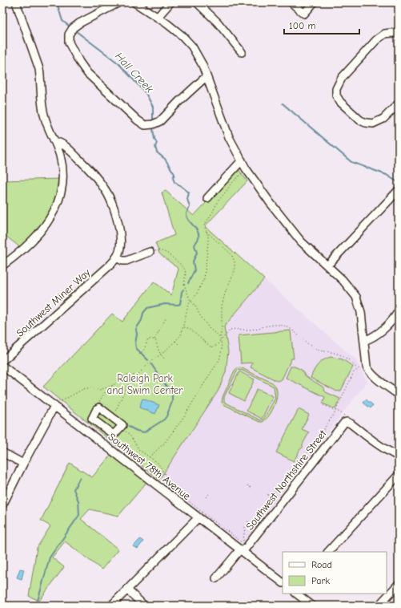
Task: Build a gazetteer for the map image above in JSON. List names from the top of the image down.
{
  "streets": {
    "street": ["Southwest Miner Way", "Southwest 78th Avenue", "Southwest Northshire Street"]
  },
  "crossings": [
    ["Southwest 78th Avenue", "Southwest Northshire Street"]
  ],
  "water": ["Hall Creek"],
  "parks": ["Raleigh Park and Swim Center"],
  "legend": ["Road", "Park"],
  "scale_bar": "100 m"
}
